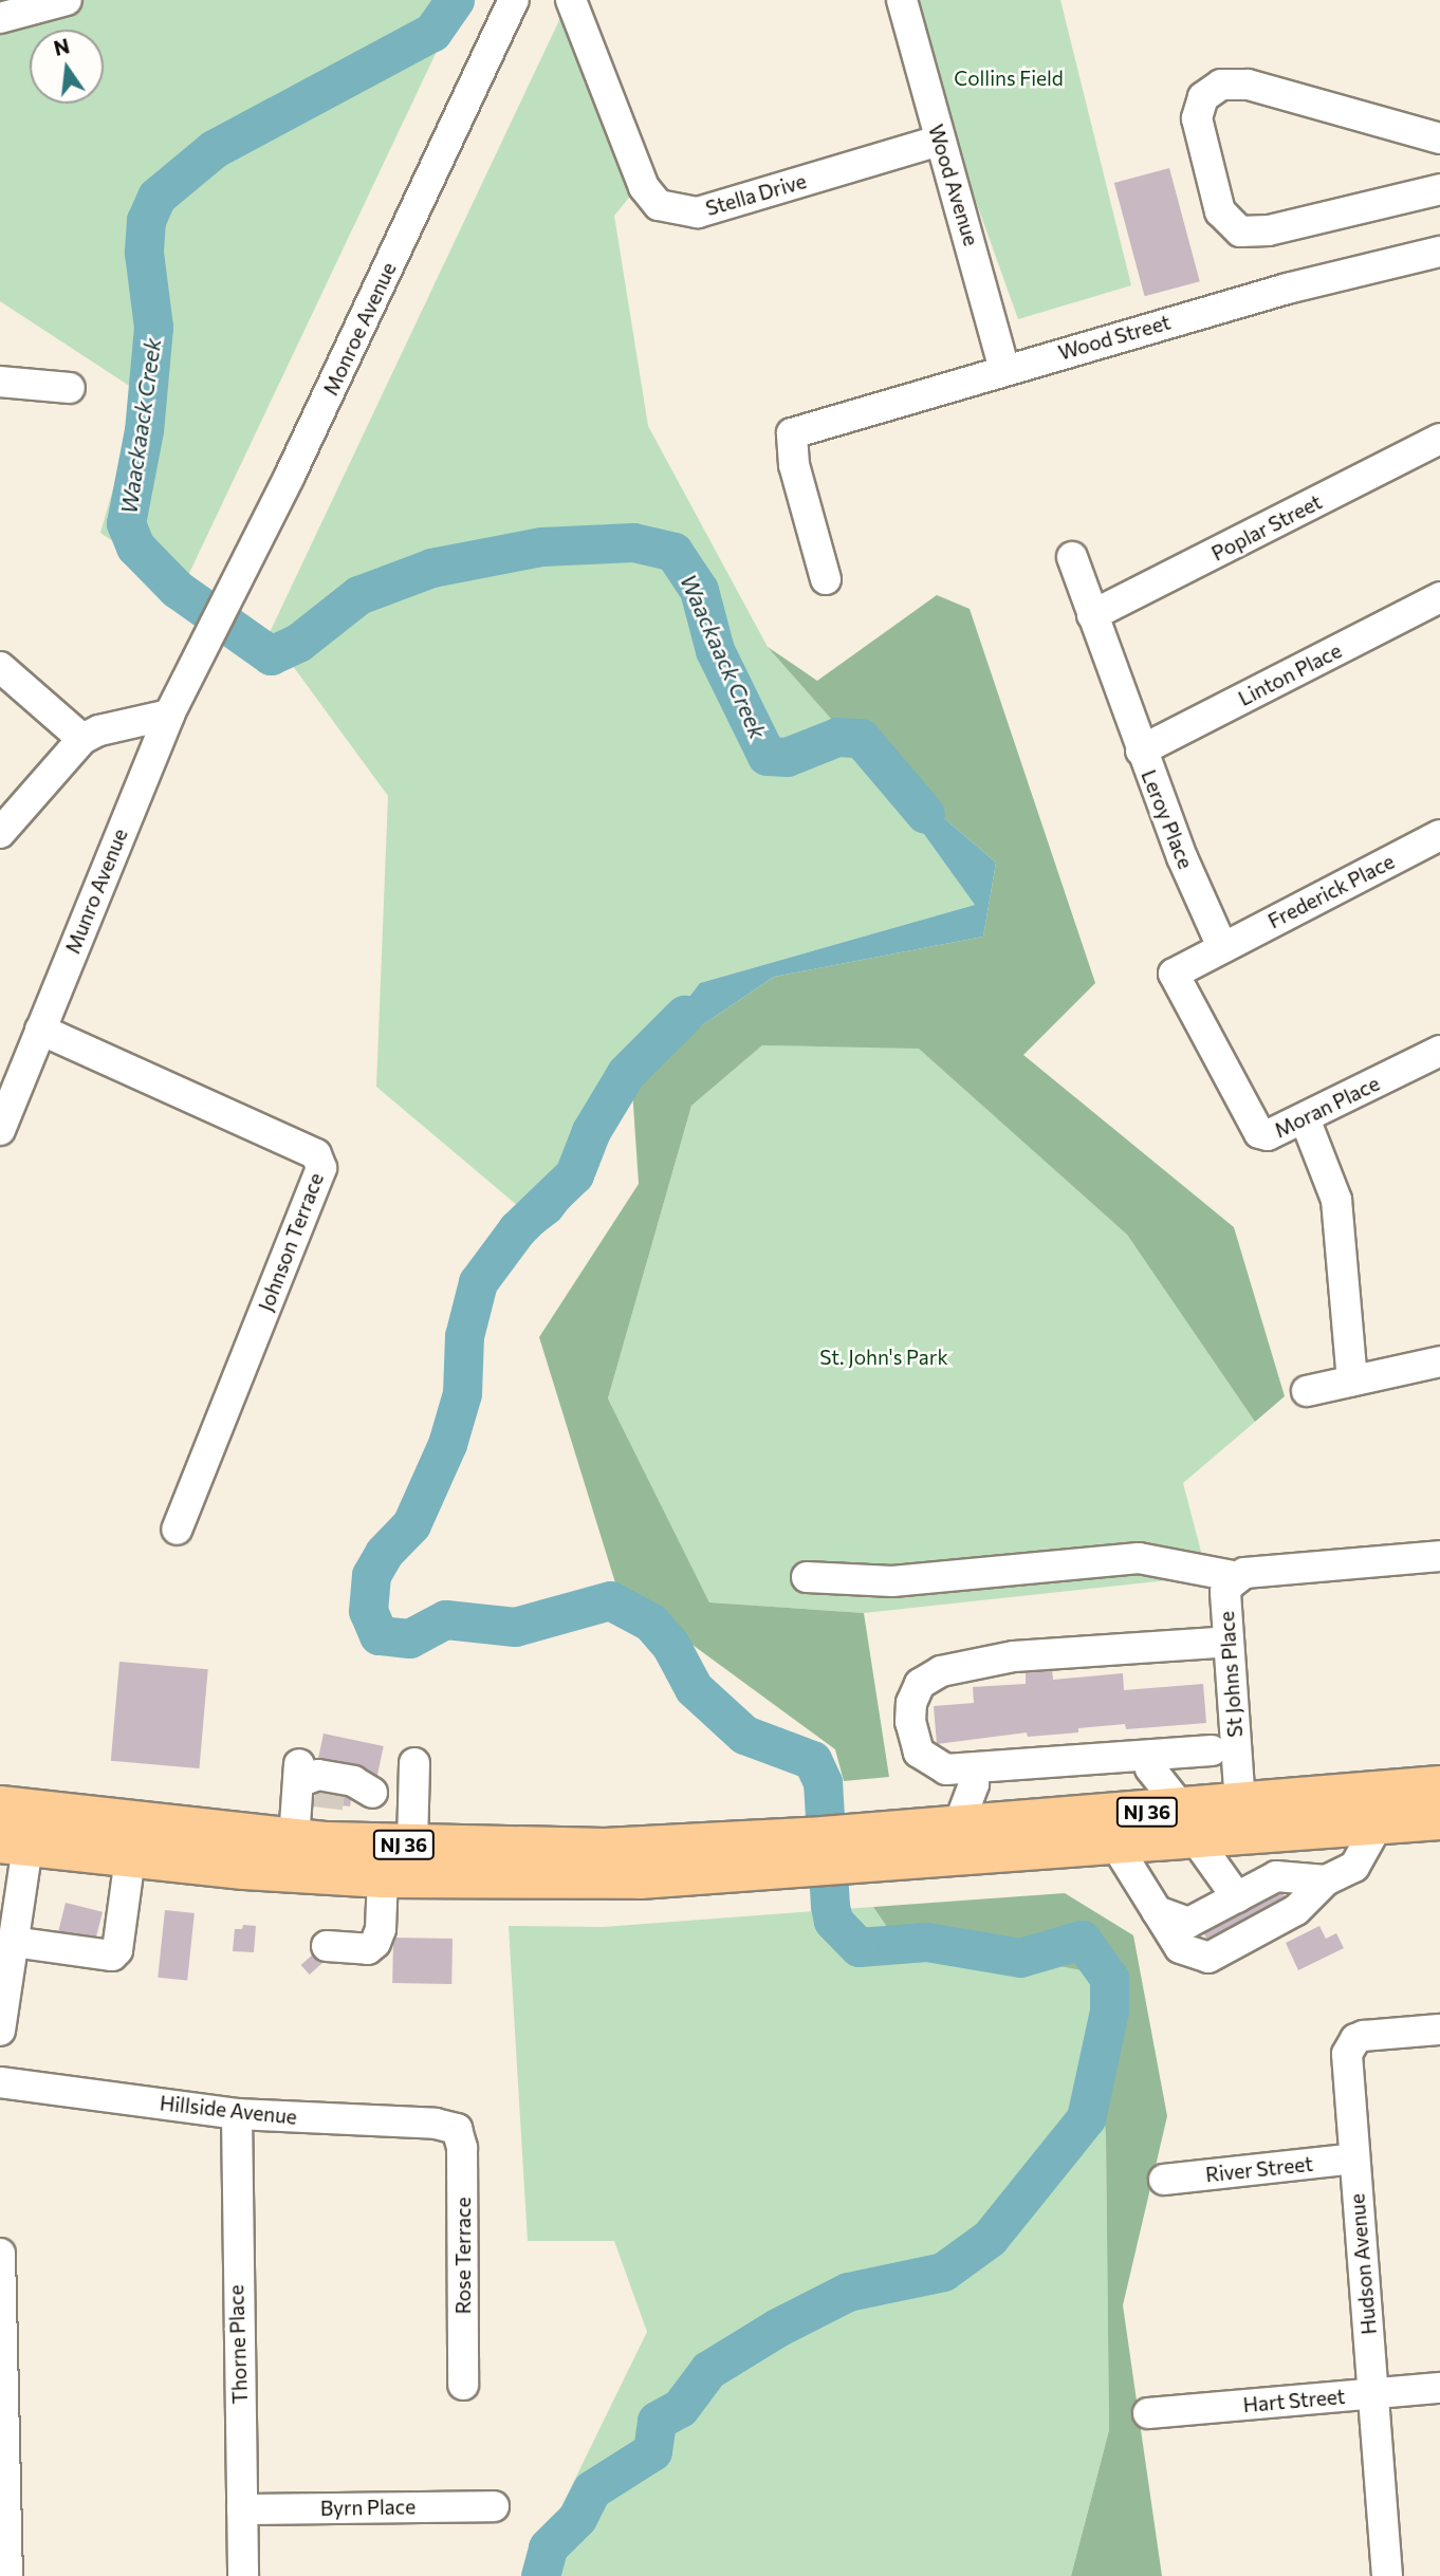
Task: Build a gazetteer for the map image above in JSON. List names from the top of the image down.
{
  "streets": {
    "highway": ["NJ 36"],
    "street": [
      "Wood Avenue",
      "Stella Drive",
      "Monroe Avenue",
      "Wood Street",
      "Poplar Street",
      "Linton Place",
      "Leroy Place",
      "Munro Avenue",
      "Frederick Place",
      "Moran Place",
      "Johnson Terrace",
      "St Johns Place",
      "Hillside Avenue",
      "River Street",
      "Rose Terrace",
      "Hudson Avenue",
      "Thorne Place",
      "Hart Street",
      "Byrn Place"
    ]
  },
  "crossings": [
    ["Wood Avenue", "Stella Drive"],
    ["Wood Avenue", "Wood Street"],
    ["Monroe Avenue", "Munro Avenue"],
    ["Poplar Street", "Leroy Place"],
    ["Linton Place", "Leroy Place"],
    ["Leroy Place", "Frederick Place"],
    ["Leroy Place", "Moran Place"],
    ["Munro Avenue", "Johnson Terrace"],
    ["Frederick Place", "Moran Place"],
    ["St Johns Place", "NJ 36"],
    ["Hillside Avenue", "Rose Terrace"],
    ["Hillside Avenue", "Thorne Place"],
    ["River Street", "Hudson Avenue"],
    ["Hudson Avenue", "Hart Street"],
    ["Thorne Place", "Byrn Place"]
  ],
  "water": ["Waackaack Creek"],
  "parks": ["Collins Field", "St. John's Park"],
  "north": "top"
}
